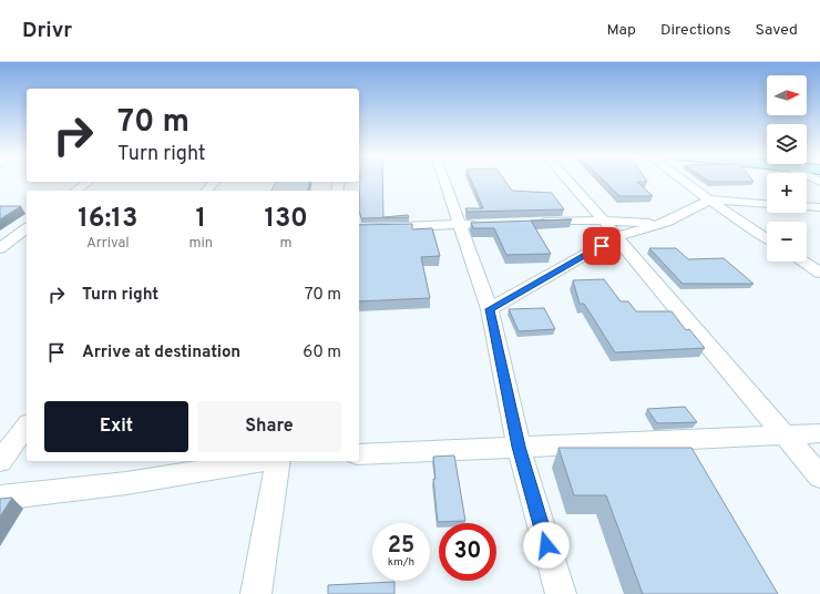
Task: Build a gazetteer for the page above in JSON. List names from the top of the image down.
{
  "north": "right",
  "page": {
    "header": "Drivr",
    "nav": ["Map", "Directions", "Saved"],
    "map_buttons": ["+", "−"],
    "turn": ["70 m", "Turn right"],
    "eta": [
      "16:13",
      "Arrival",
      "1",
      "min",
      "130",
      "m"
    ],
    "list": [
      {
        "name": "Turn right",
        "value": "70 m"
      },
      {
        "name": "Arrive at destination",
        "value": "60 m"
      }
    ],
    "buttons": ["Exit", "Share"],
    "speed": "25 km/h",
    "limit": "30"
  }
}
